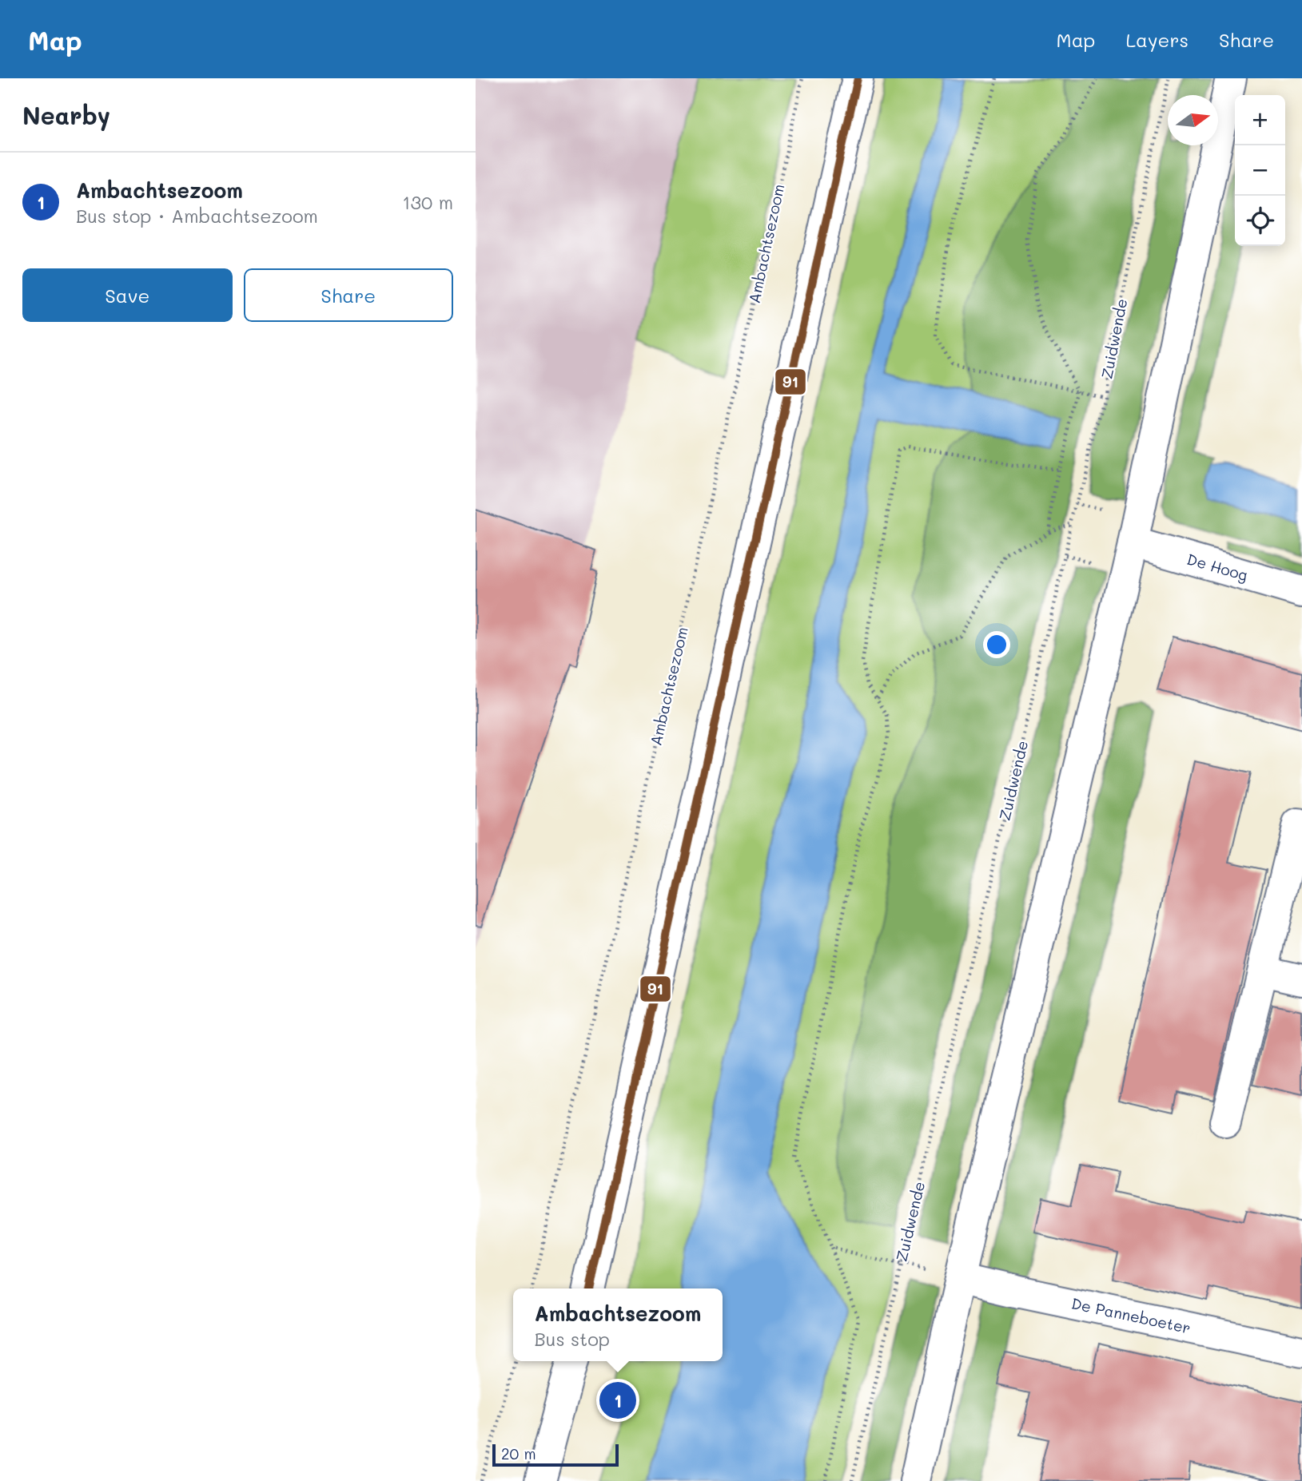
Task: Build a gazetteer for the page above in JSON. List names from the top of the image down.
{
  "streets": {
    "street": ["De Hoog", "De Panneboeter"],
    "path": ["Ambachtsezoom", "Zuidwende"]
  },
  "lines": ["transit line 91"],
  "scale_bar": "20 m",
  "north": "right",
  "page": {
    "header": "Map",
    "nav": ["Map", "Layers", "Share"],
    "heading": "Nearby",
    "map_buttons": ["+", "−"],
    "list": [
      {
        "mark": "1",
        "name": "Ambachtsezoom",
        "note": "Bus stop · Ambachtsezoom",
        "value": "130 m"
      }
    ],
    "buttons": ["Save", "Share"],
    "popup": ["Ambachtsezoom", "Bus stop"],
    "pins": "1",
    "scale": "20 m"
  }
}
